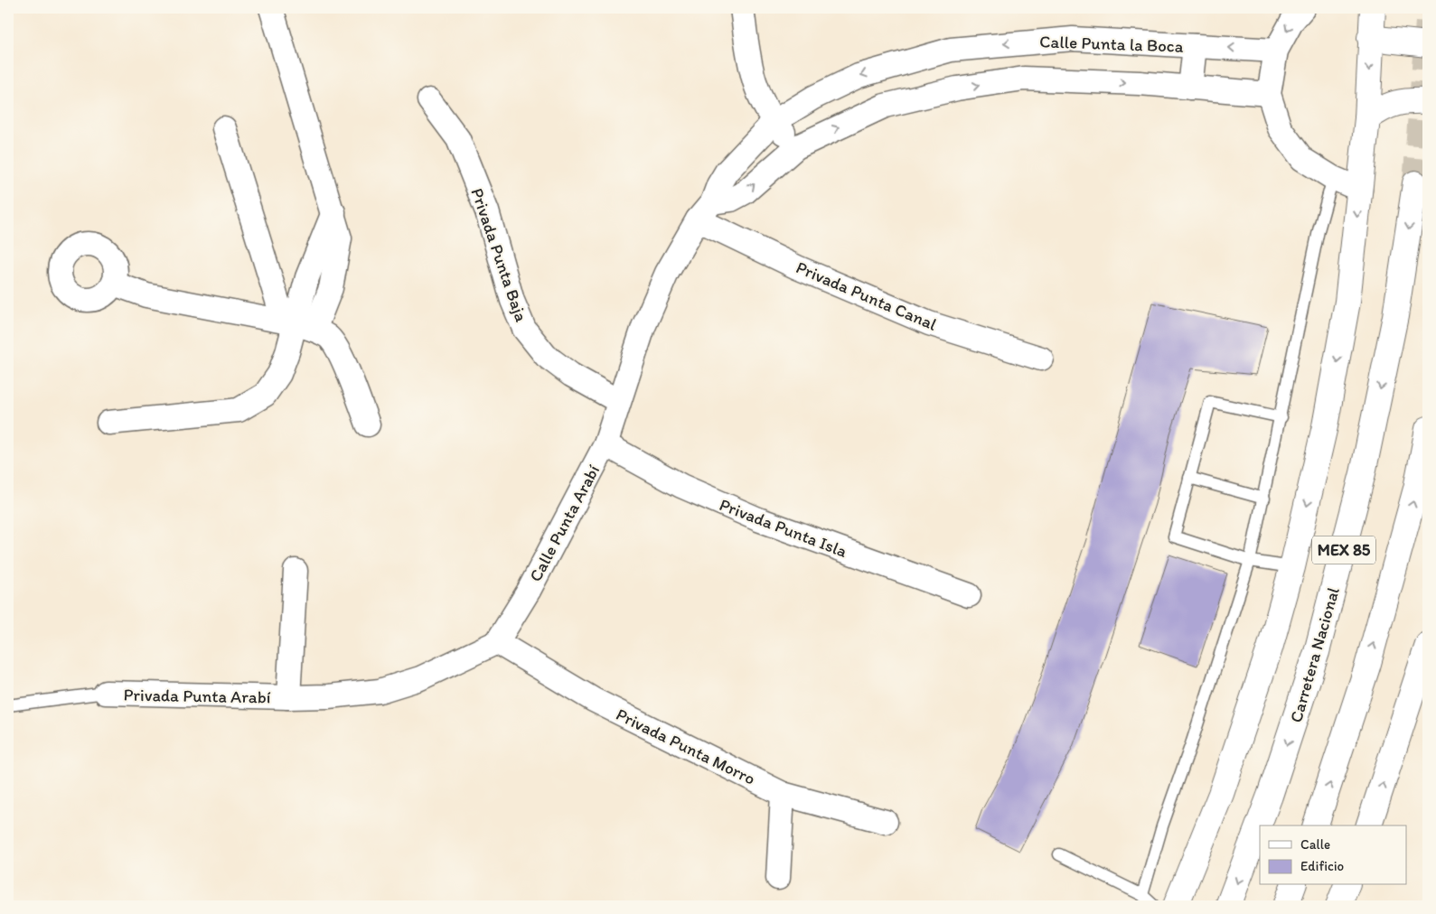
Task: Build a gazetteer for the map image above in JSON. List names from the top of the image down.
{
  "streets": {
    "main road": ["MEX 85", "Carretera Nacional"],
    "street": [
      "Calle Punta la Boca",
      "Privada Punta Baja",
      "Privada Punta Canal",
      "Calle Punta Arabí",
      "Privada Punta Isla",
      "Privada Punta Arabí",
      "Privada Punta Morro"
    ]
  },
  "crossings": [
    ["Calle Punta la Boca", "Calle Punta Arabí"],
    ["Privada Punta Baja", "Calle Punta Arabí"],
    ["Privada Punta Canal", "Calle Punta Arabí"],
    ["Calle Punta Arabí", "Privada Punta Isla"],
    ["Calle Punta Arabí", "Privada Punta Morro"]
  ],
  "legend": ["Calle", "Edificio"]
}
